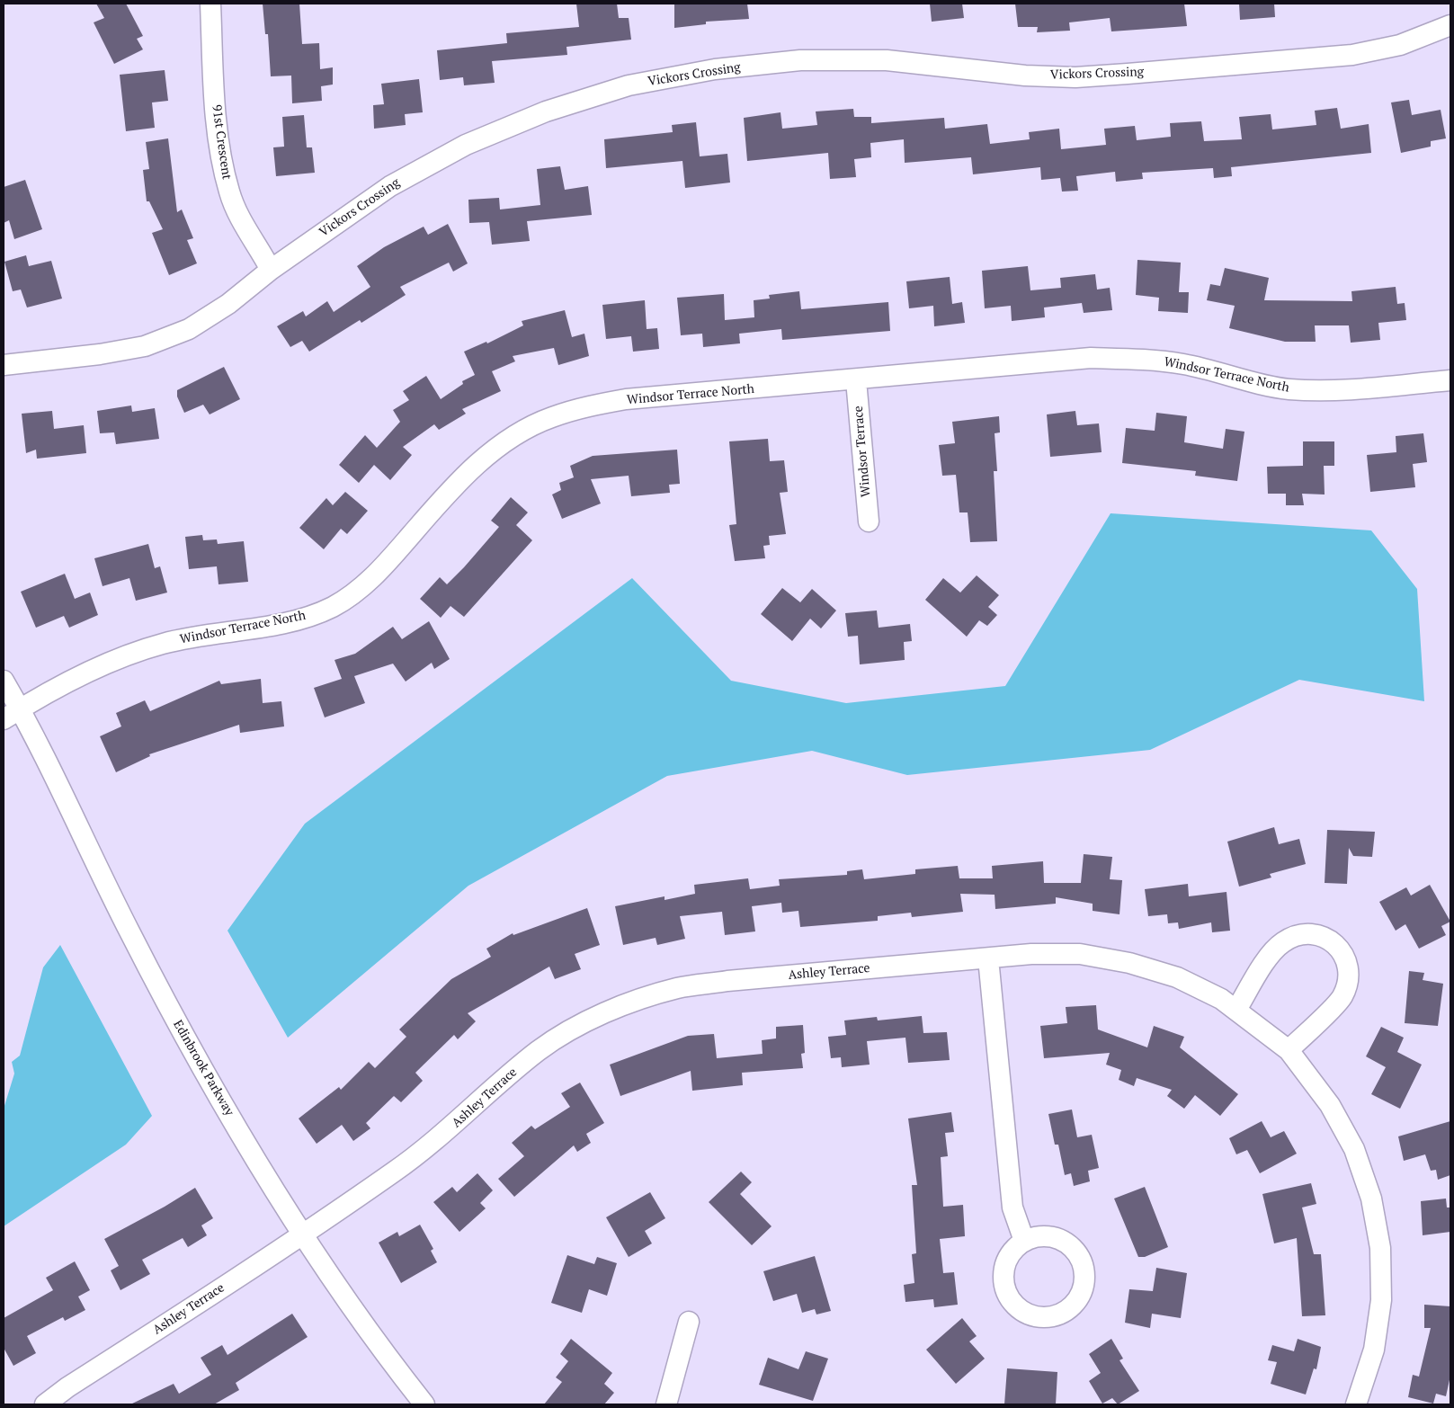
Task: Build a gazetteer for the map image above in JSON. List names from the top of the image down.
{
  "streets": {
    "street": [
      "Vickors Crossing",
      "91st Crescent",
      "Windsor Terrace North",
      "Windsor Terrace",
      "Ashley Terrace",
      "Edinbrook Parkway"
    ]
  },
  "crossings": [
    ["Vickors Crossing", "91st Crescent"],
    ["Windsor Terrace North", "Windsor Terrace"],
    ["Windsor Terrace North", "Edinbrook Parkway"],
    ["Ashley Terrace", "Edinbrook Parkway"]
  ]
}
